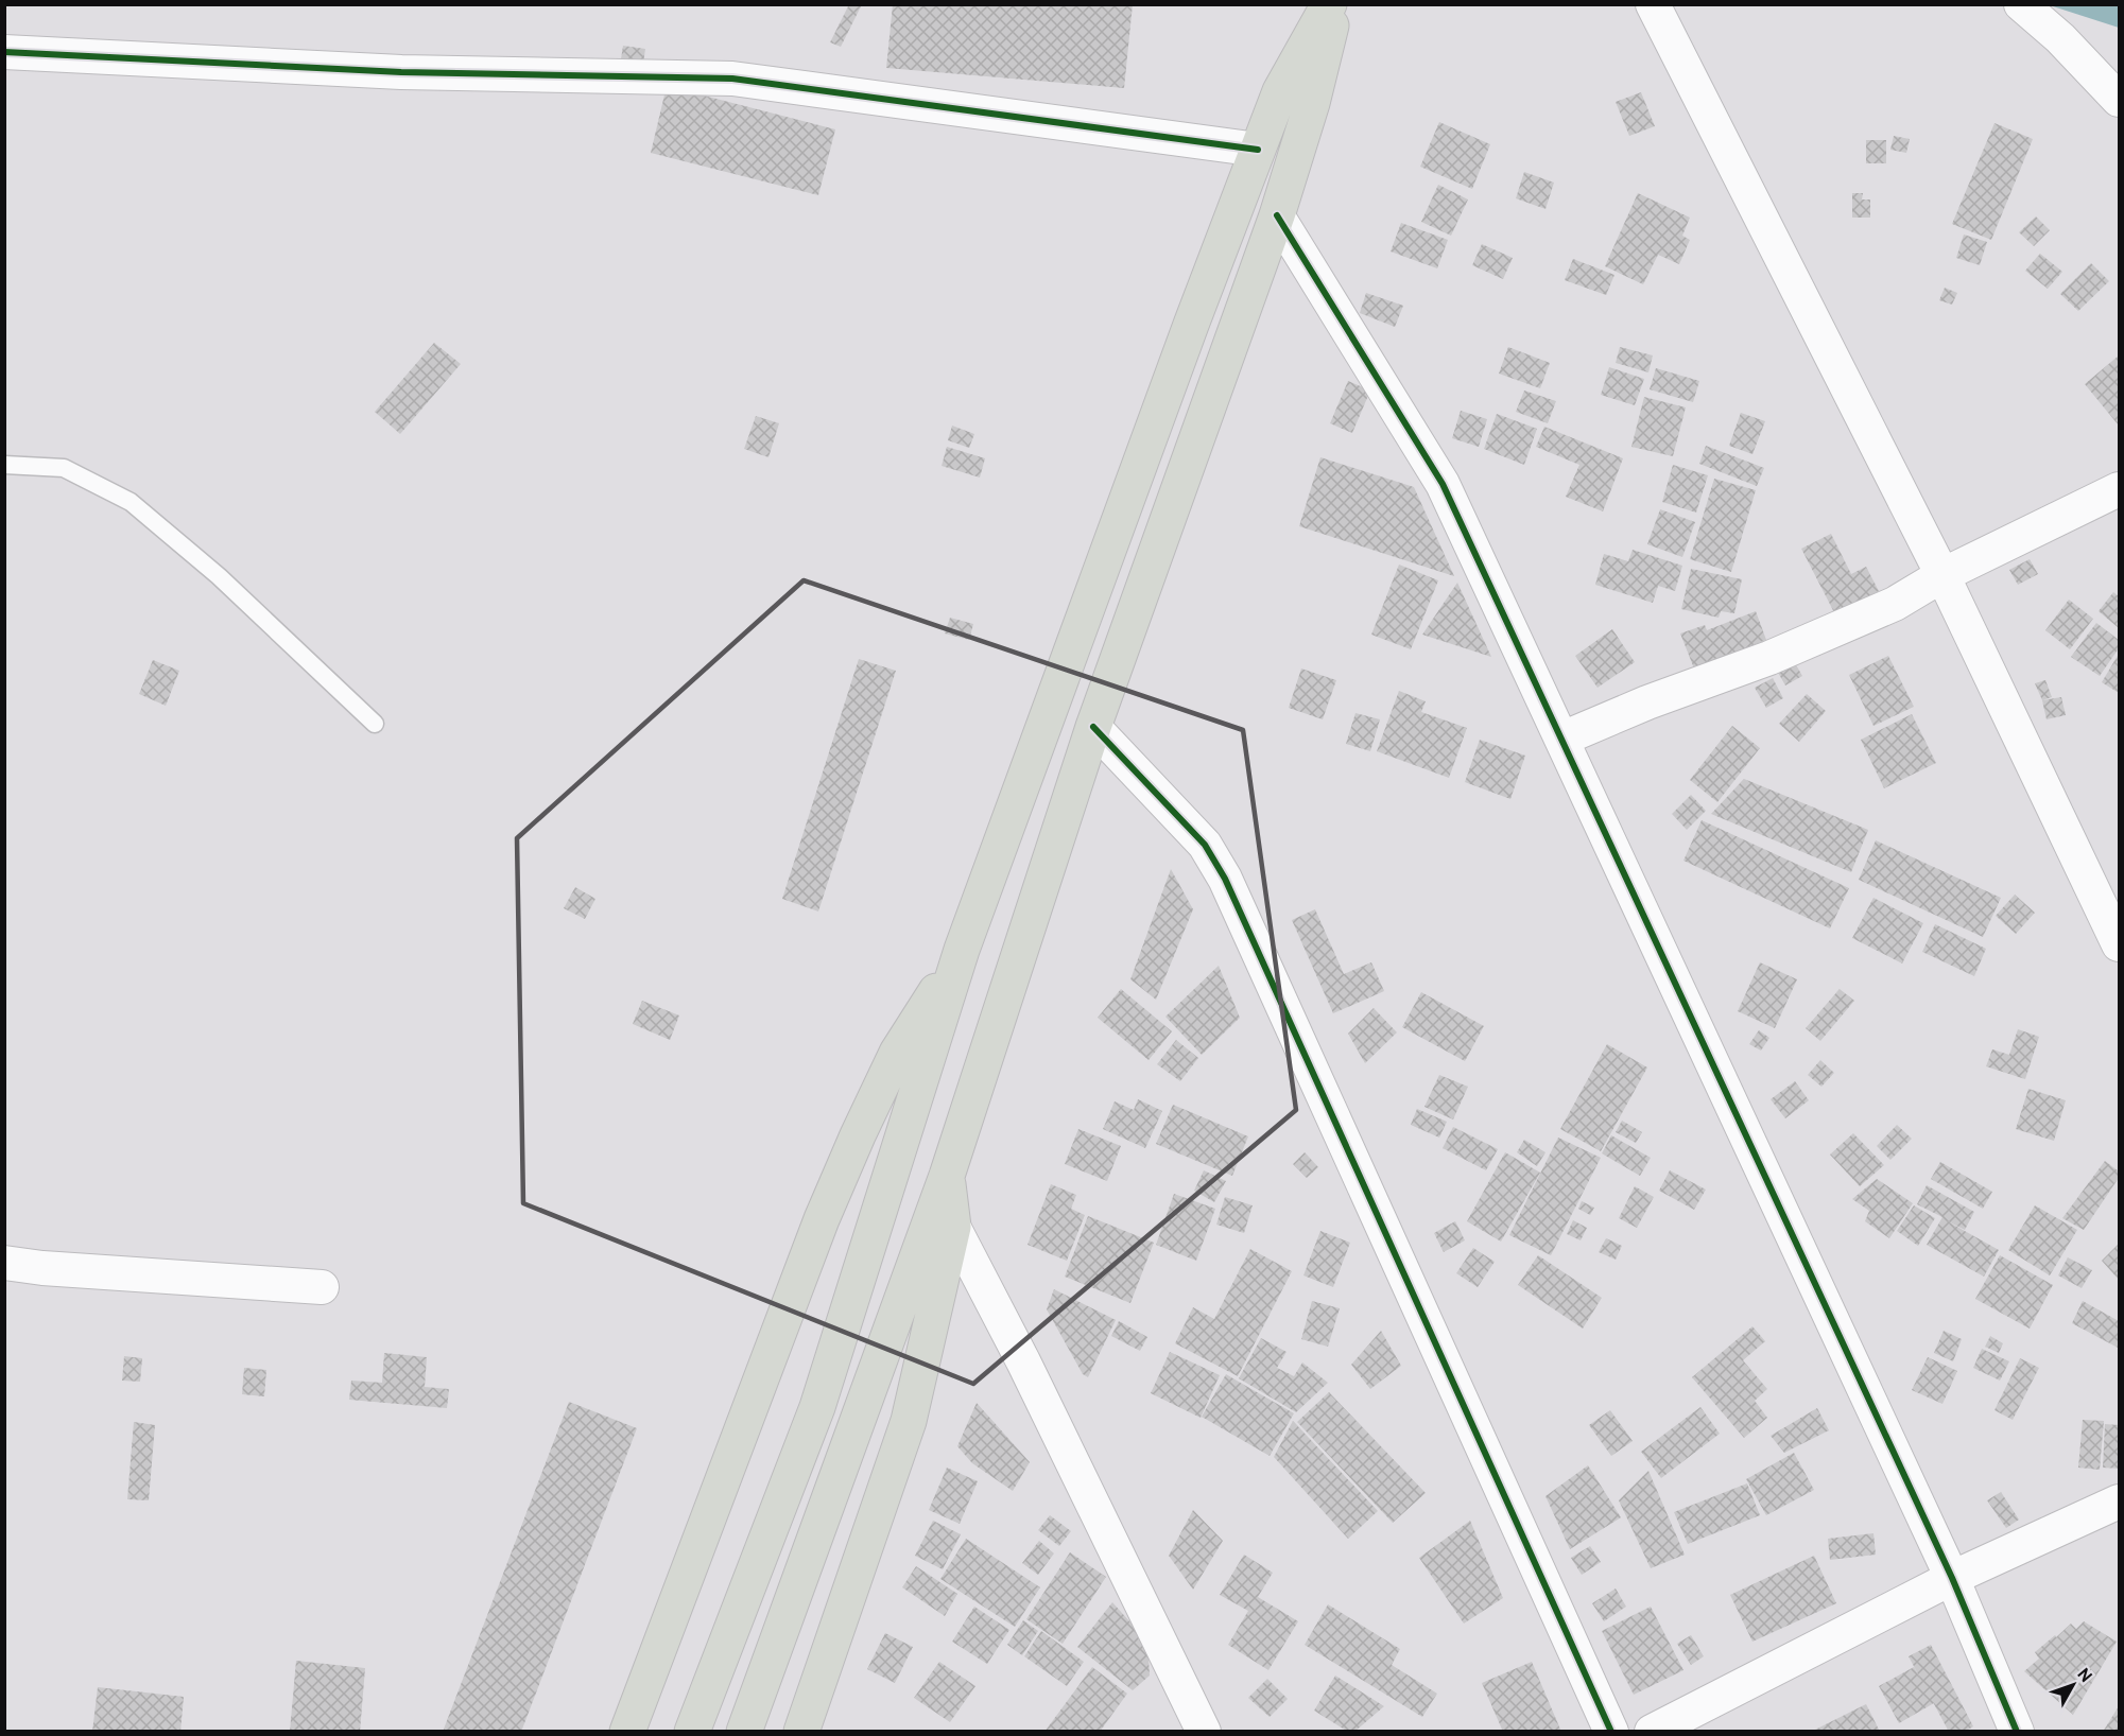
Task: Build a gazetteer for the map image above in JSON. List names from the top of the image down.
{
  "north": "top right"
}
